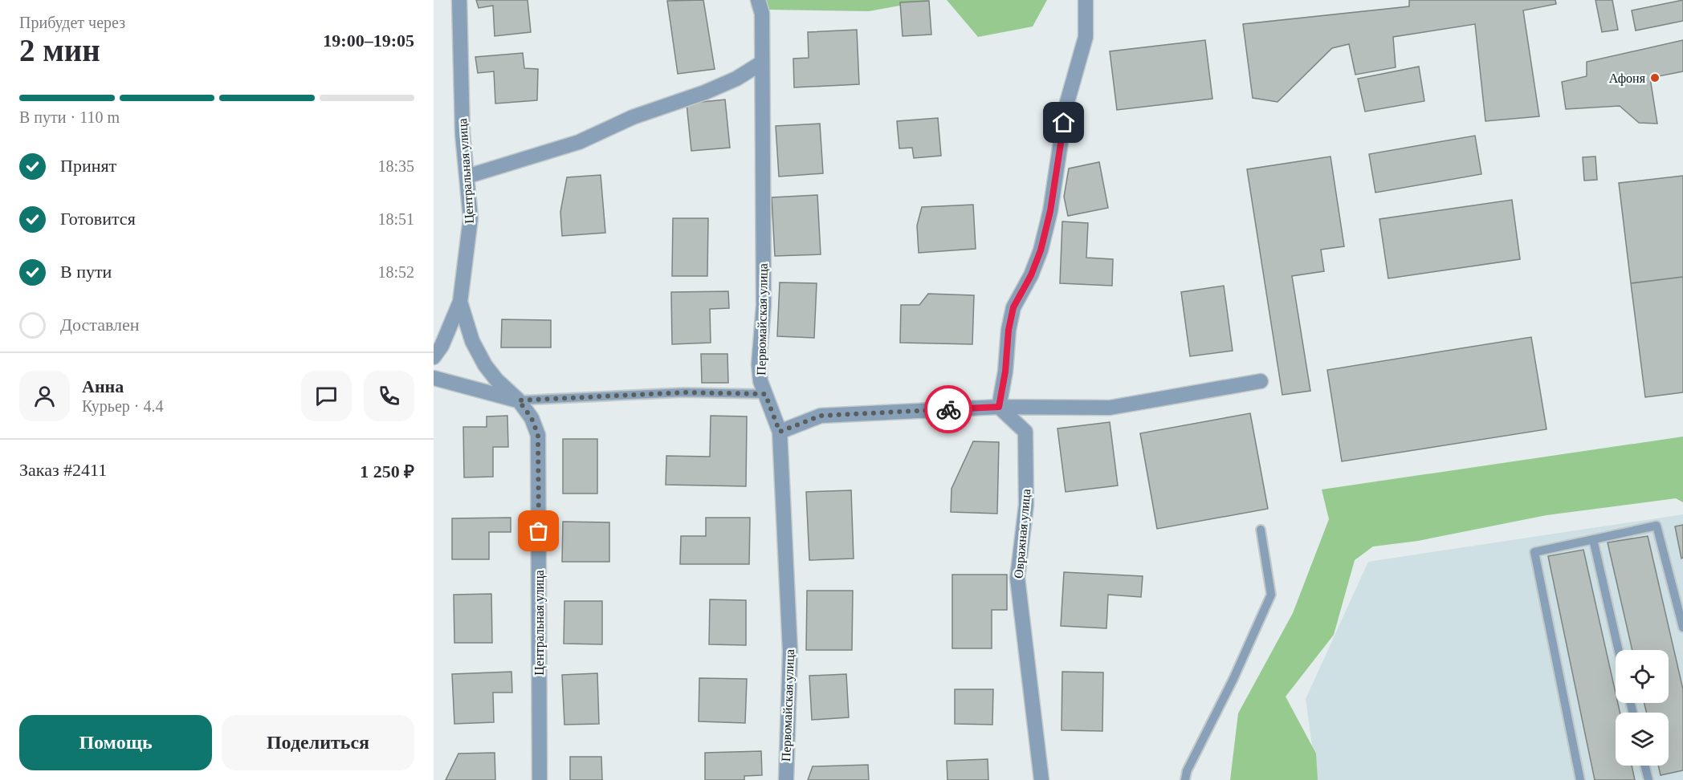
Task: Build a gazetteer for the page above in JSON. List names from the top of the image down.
{
  "streets": {
    "street": ["Центральная улица", "Первомайская улица", "Овражная улица"]
  },
  "places": ["Афоня"],
  "page": {
    "heading": ["2 мин", "Прибудет через", "19:00–19:05"],
    "panel": [
      "Анна",
      "Курьер · 4.4",
      "Заказ #2411",
      "1 250 ₽"
    ],
    "bar": "В пути · 110 m",
    "list": [
      ["Принят", "18:35"],
      ["Готовится", "18:51"],
      ["В пути", "18:52"],
      "Доставлен"
    ],
    "buttons": ["Помощь", "Поделиться"]
  }
}
